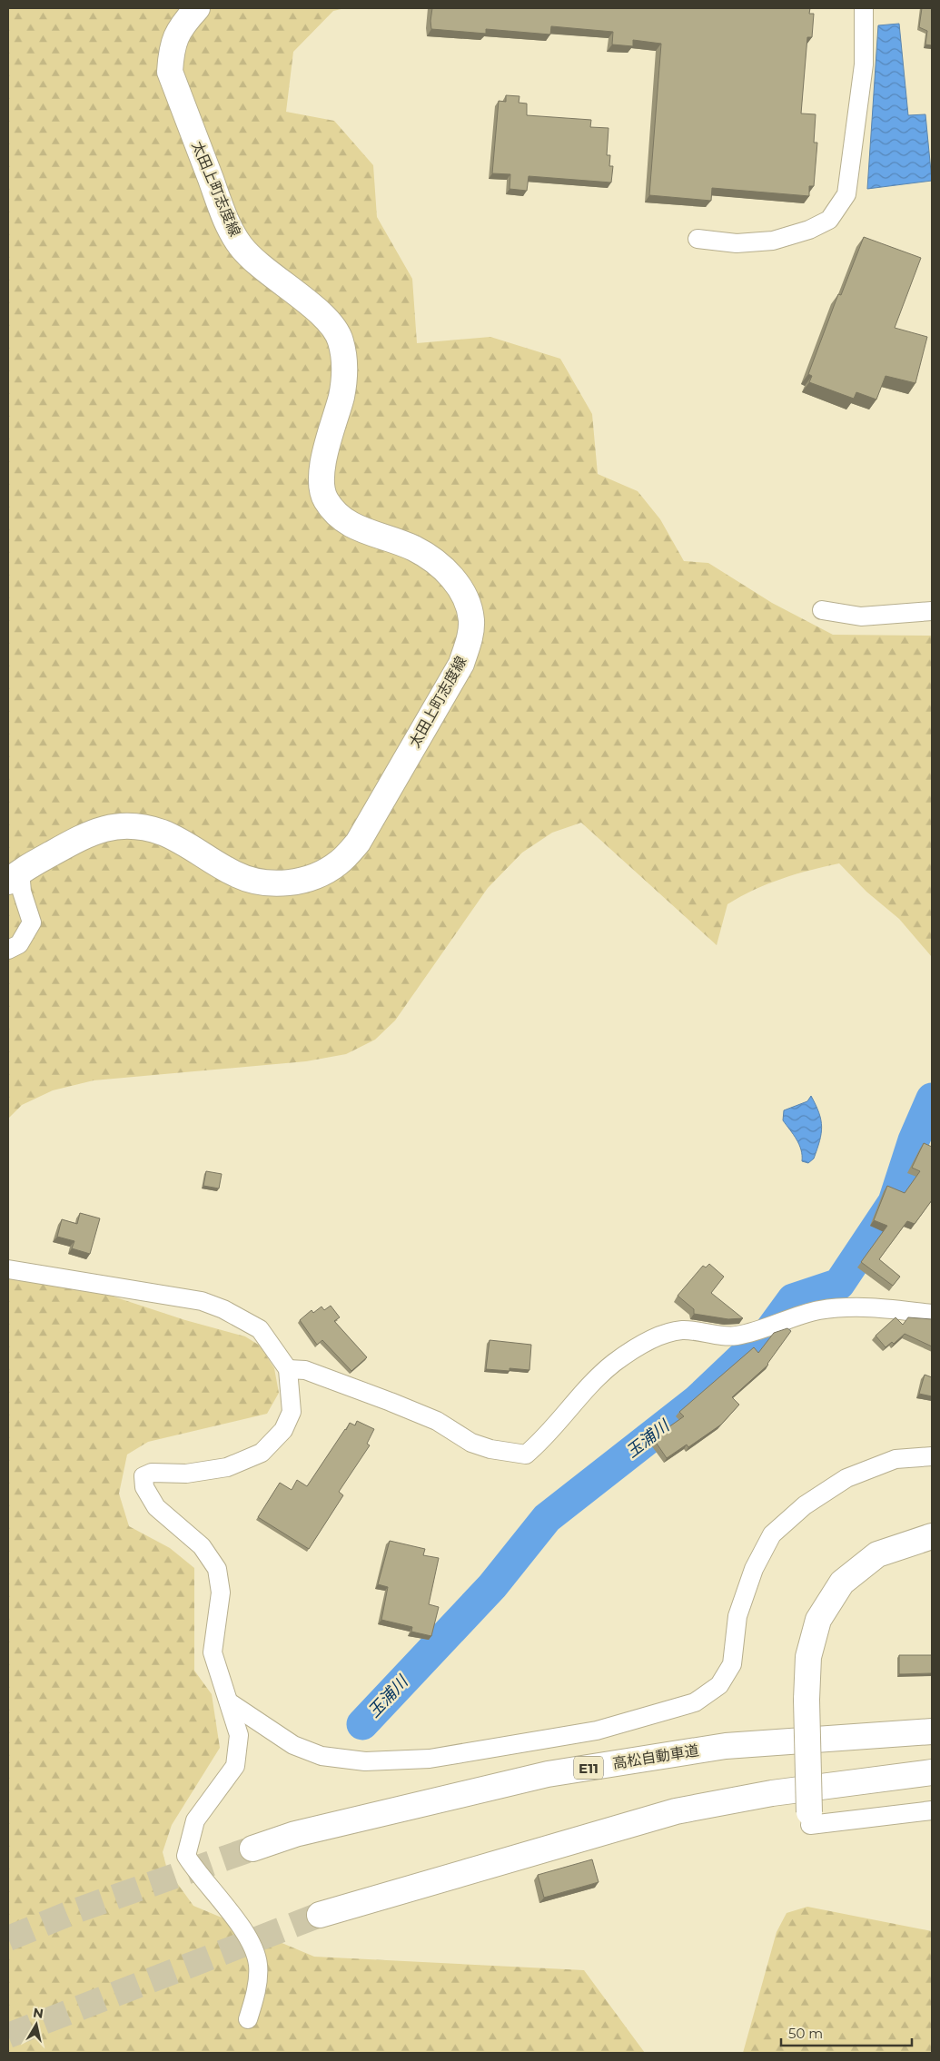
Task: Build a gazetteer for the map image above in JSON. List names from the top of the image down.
{
  "streets": {
    "main road": ["太田上町志度線", "高松自動車道", "E11"]
  },
  "water": ["玉浦川"],
  "scale_bar": "50 m",
  "north": "top"
}
